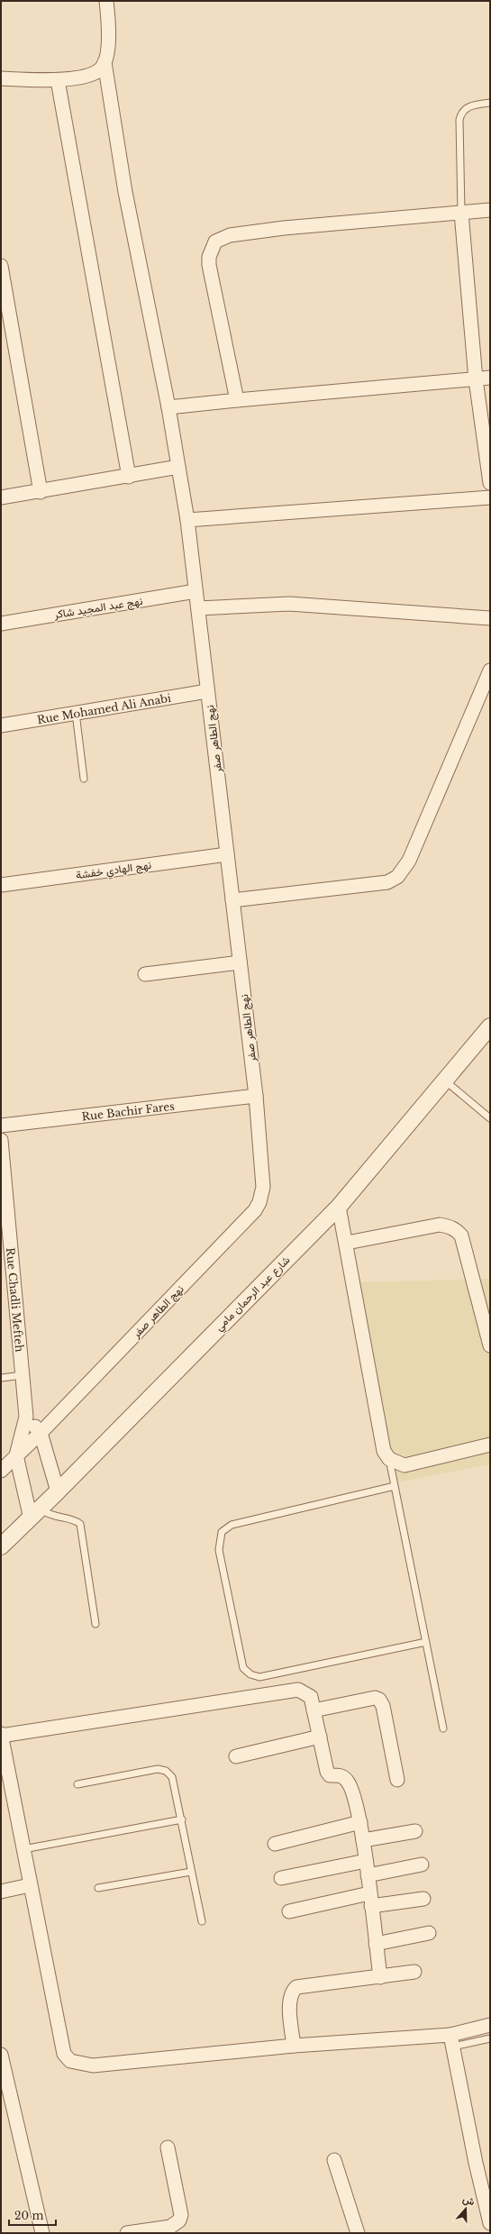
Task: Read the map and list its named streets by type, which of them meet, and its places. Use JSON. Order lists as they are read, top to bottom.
{
  "streets": {
    "street": [
      "نهج عبد المجيد شاكر",
      "Rue Mohamed Ali Anabi",
      "نهج الطاهر صفر",
      "نهج الهادي خفشة",
      "Rue Bachir Fares",
      "شارع عبد الرحمان مامي",
      "Rue Chadli Mefteh"
    ]
  },
  "crossings": [
    ["نهج عبد المجيد شاكر", "نهج الطاهر صفر"],
    ["Rue Mohamed Ali Anabi", "نهج الطاهر صفر"],
    ["نهج الطاهر صفر", "نهج الهادي خفشة"],
    ["نهج الطاهر صفر", "Rue Bachir Fares"],
    ["نهج الطاهر صفر", "Rue Chadli Mefteh"]
  ],
  "scale_bar": "20 m",
  "north": "top"
}
